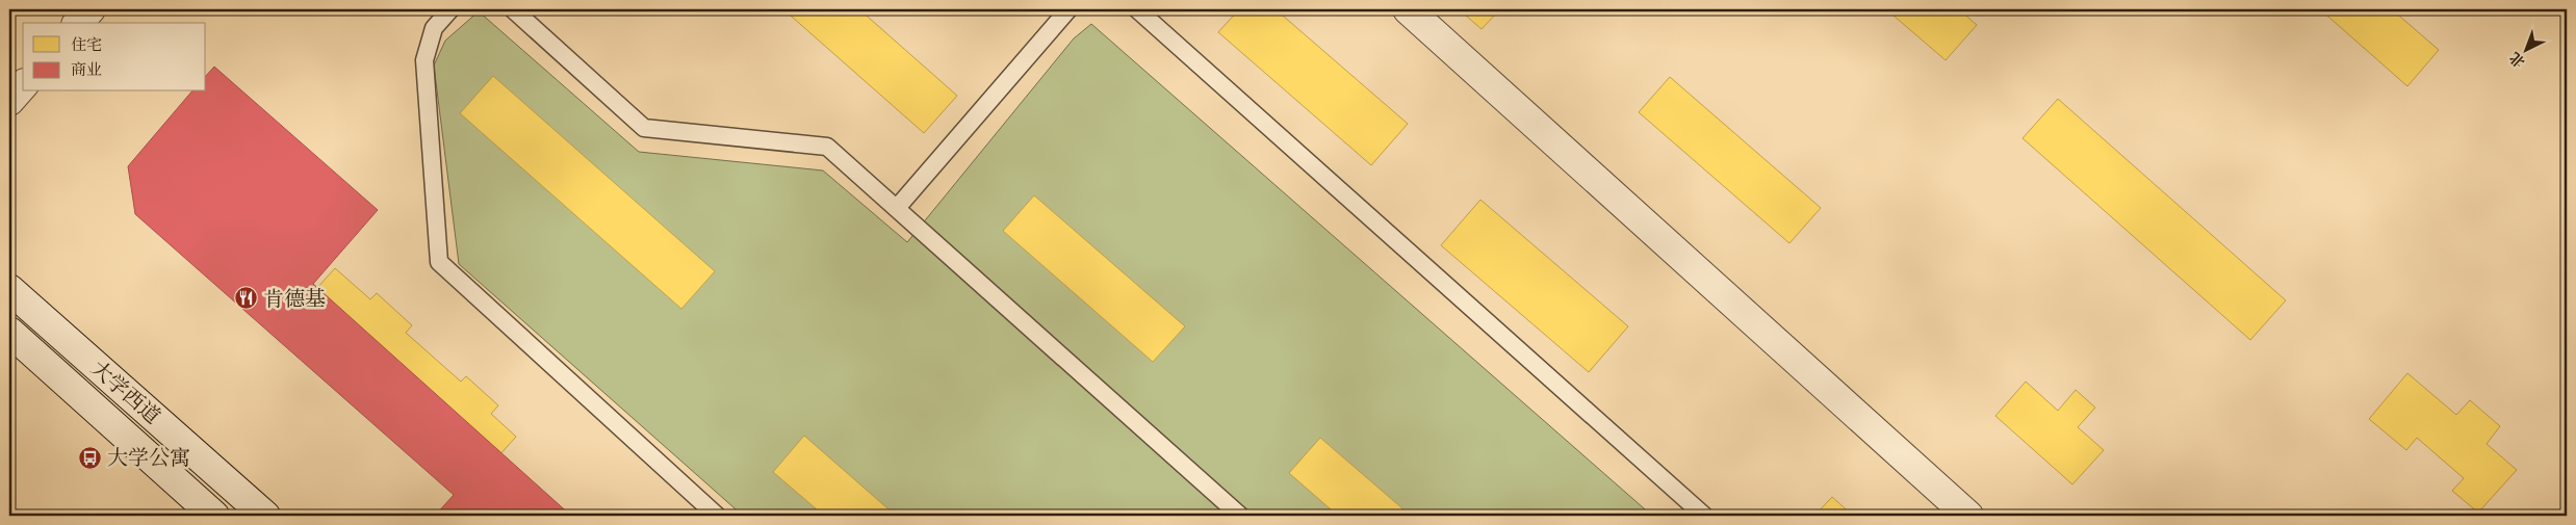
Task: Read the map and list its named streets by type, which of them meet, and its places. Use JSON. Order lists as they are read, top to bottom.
{
  "streets": {
    "street": ["大学西道"]
  },
  "places": {
    "restaurant": ["肯德基"],
    "bus stop": ["大学公寓"]
  },
  "legend": ["住宅", "商业"],
  "north": "bottom left"
}
